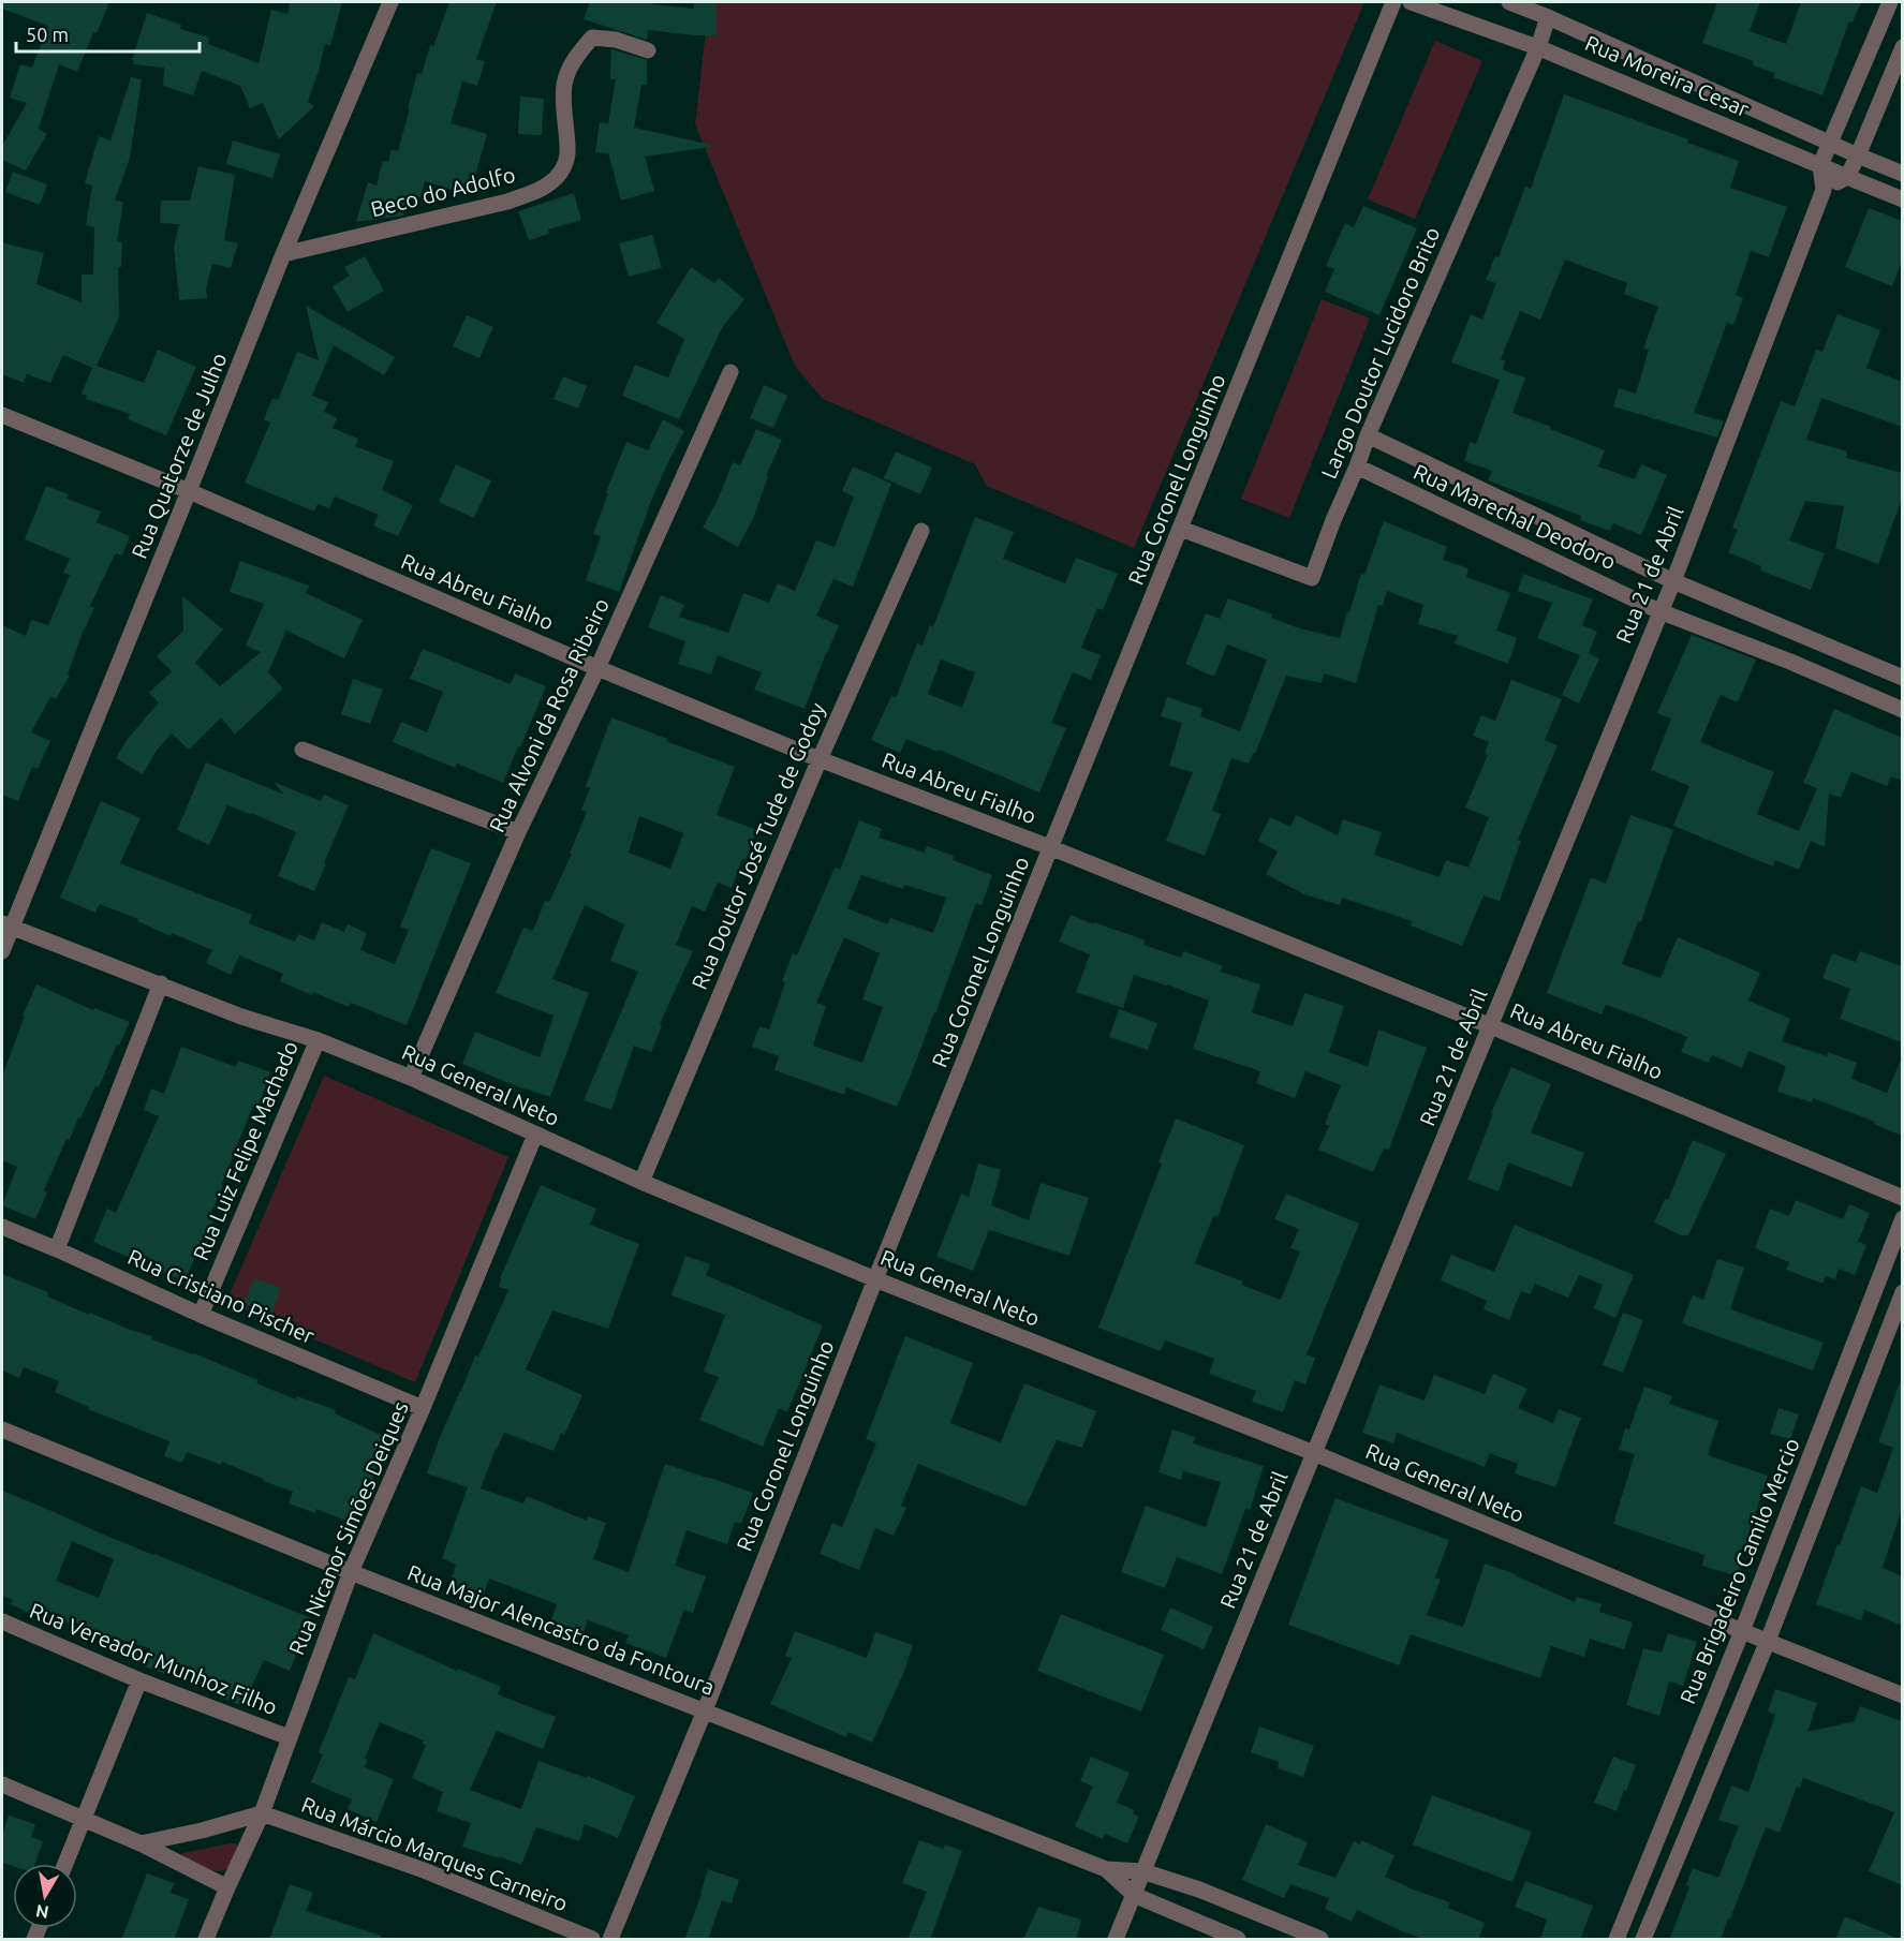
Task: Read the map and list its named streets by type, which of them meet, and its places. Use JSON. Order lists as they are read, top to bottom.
{
  "streets": {
    "street": [
      "Rua Moreira Cesar",
      "Beco do Adolfo",
      "Largo Doutor Lucidoro Brito",
      "Rua Quatorze de Julho",
      "Rua Coronel Longuinho",
      "Rua Marechal Deodoro",
      "Rua 21 de Abril",
      "Rua Abreu Fialho",
      "Rua Alvoni da Rosa Ribeiro",
      "Rua Doutor José Tude de Godoy",
      "Rua General Neto",
      "Rua Luiz Felipe Machado",
      "Rua Cristiano Pischer",
      "Rua Nicanor Simões Deiques",
      "Rua Brigadeiro Camilo Mercio",
      "Rua Major Alencastro da Fontoura",
      "Rua Vereador Munhoz Filho",
      "Rua Márcio Marques Carneiro"
    ]
  },
  "crossings": [
    ["Rua Moreira Cesar", "Largo Doutor Lucidoro Brito"],
    ["Rua Moreira Cesar", "Rua 21 de Abril"],
    ["Beco do Adolfo", "Rua Quatorze de Julho"],
    ["Largo Doutor Lucidoro Brito", "Rua Coronel Longuinho"],
    ["Largo Doutor Lucidoro Brito", "Rua Marechal Deodoro"],
    ["Rua Quatorze de Julho", "Rua Abreu Fialho"],
    ["Rua Quatorze de Julho", "Rua General Neto"],
    ["Rua Coronel Longuinho", "Rua Abreu Fialho"],
    ["Rua Coronel Longuinho", "Rua General Neto"],
    ["Rua Coronel Longuinho", "Rua Major Alencastro da Fontoura"],
    ["Rua Marechal Deodoro", "Rua 21 de Abril"],
    ["Rua 21 de Abril", "Rua Abreu Fialho"],
    ["Rua 21 de Abril", "Rua General Neto"],
    ["Rua 21 de Abril", "Rua Major Alencastro da Fontoura"],
    ["Rua Abreu Fialho", "Rua Alvoni da Rosa Ribeiro"],
    ["Rua Abreu Fialho", "Rua Doutor José Tude de Godoy"],
    ["Rua Alvoni da Rosa Ribeiro", "Rua General Neto"],
    ["Rua Doutor José Tude de Godoy", "Rua General Neto"],
    ["Rua General Neto", "Rua Luiz Felipe Machado"],
    ["Rua General Neto", "Rua Nicanor Simões Deiques"],
    ["Rua General Neto", "Rua Brigadeiro Camilo Mercio"],
    ["Rua Luiz Felipe Machado", "Rua Cristiano Pischer"],
    ["Rua Cristiano Pischer", "Rua Nicanor Simões Deiques"],
    ["Rua Nicanor Simões Deiques", "Rua Major Alencastro da Fontoura"],
    ["Rua Nicanor Simões Deiques", "Rua Vereador Munhoz Filho"],
    ["Rua Nicanor Simões Deiques", "Rua Márcio Marques Carneiro"]
  ],
  "scale_bar": "50 m",
  "north": "bottom"
}
